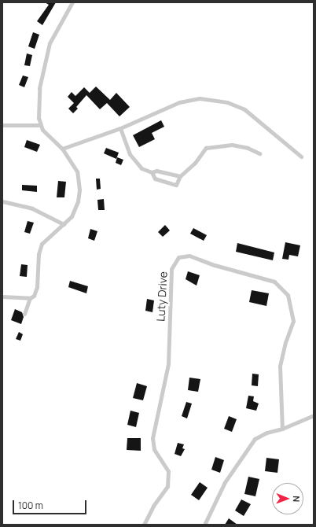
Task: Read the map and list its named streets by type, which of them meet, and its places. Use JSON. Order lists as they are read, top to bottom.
{
  "streets": {
    "street": ["Luty Drive"]
  },
  "scale_bar": "100 m",
  "north": "right"
}
